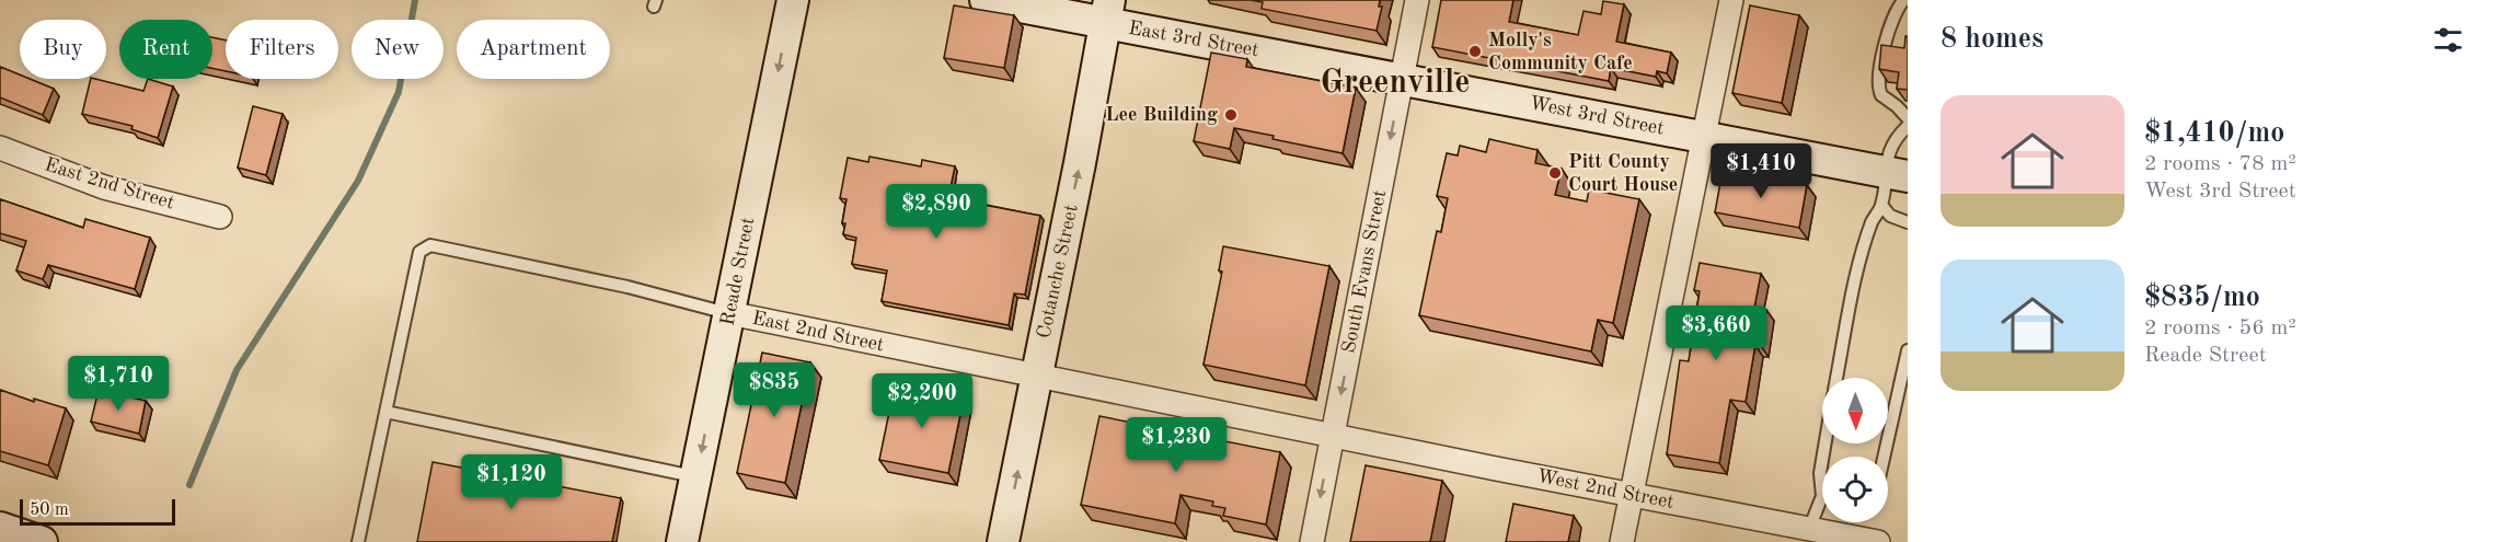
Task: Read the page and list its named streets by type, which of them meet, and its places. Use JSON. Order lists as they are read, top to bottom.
{
  "streets": {
    "street": [
      "East 3rd Street",
      "West 3rd Street",
      "East 2nd Street",
      "Reade Street",
      "Cotanche Street",
      "South Evans Street",
      "West 2nd Street"
    ]
  },
  "crossings": [
    ["East 3rd Street", "West 3rd Street"],
    ["East 3rd Street", "Cotanche Street"],
    ["East 3rd Street", "South Evans Street"],
    ["West 3rd Street", "South Evans Street"],
    ["East 2nd Street", "Reade Street"],
    ["East 2nd Street", "Cotanche Street"],
    ["East 2nd Street", "South Evans Street"],
    ["East 2nd Street", "West 2nd Street"],
    ["South Evans Street", "West 2nd Street"]
  ],
  "one_way": ["Reade Street", "Cotanche Street", "South Evans Street"],
  "districts": ["Greenville"],
  "places": ["Molly's Community Cafe", "Lee Building", "Pitt County Court House"],
  "scale_bar": "50 m",
  "north": "bottom",
  "page": {
    "heading": "8 homes",
    "chip": [
      "Buy",
      "Rent",
      "Filters",
      "New",
      "Apartment"
    ],
    "list": [
      {
        "name": "$1,410/mo",
        "note": "2 rooms · 78 m² · West 3rd Street"
      },
      {
        "name": "$835/mo",
        "note": "2 rooms · 56 m² · Reade Street"
      }
    ],
    "price": [
      "$1,410",
      "$2,890",
      "$3,660",
      "$1,710",
      "$835",
      "$2,200",
      "$1,230",
      "$1,120"
    ],
    "scale": "50 m"
  }
}
